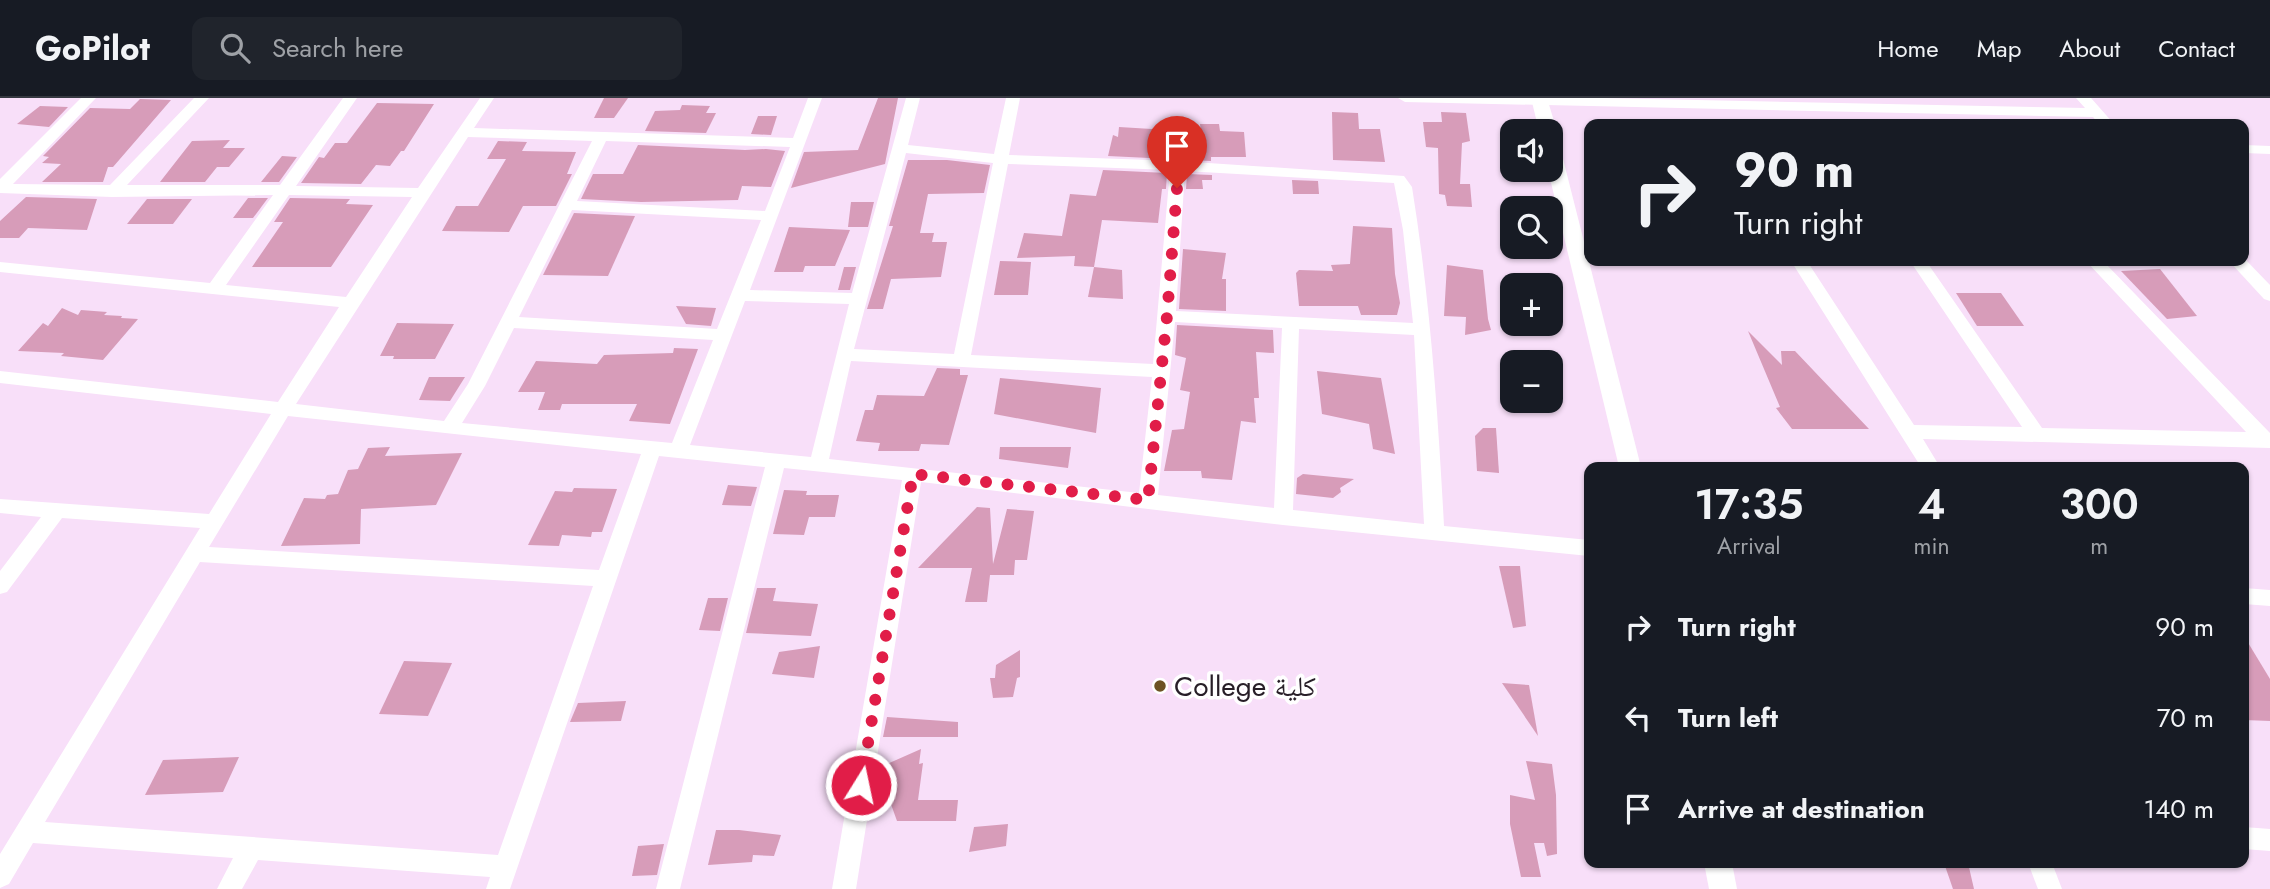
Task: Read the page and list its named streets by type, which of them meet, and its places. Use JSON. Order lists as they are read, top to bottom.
{
  "places": ["College كلية"],
  "page": {
    "header": "GoPilot",
    "search": "Search here",
    "nav": [
      "Home",
      "Map",
      "About",
      "Contact"
    ],
    "map_buttons": ["+", "−"],
    "turn": ["90 m", "Turn right"],
    "eta": [
      "17:35",
      "Arrival",
      "4",
      "min",
      "300",
      "m"
    ],
    "list": [
      {
        "name": "Turn right",
        "value": "90 m"
      },
      {
        "name": "Turn left",
        "value": "70 m"
      },
      {
        "name": "Arrive at destination",
        "value": "140 m"
      }
    ]
  }
}
